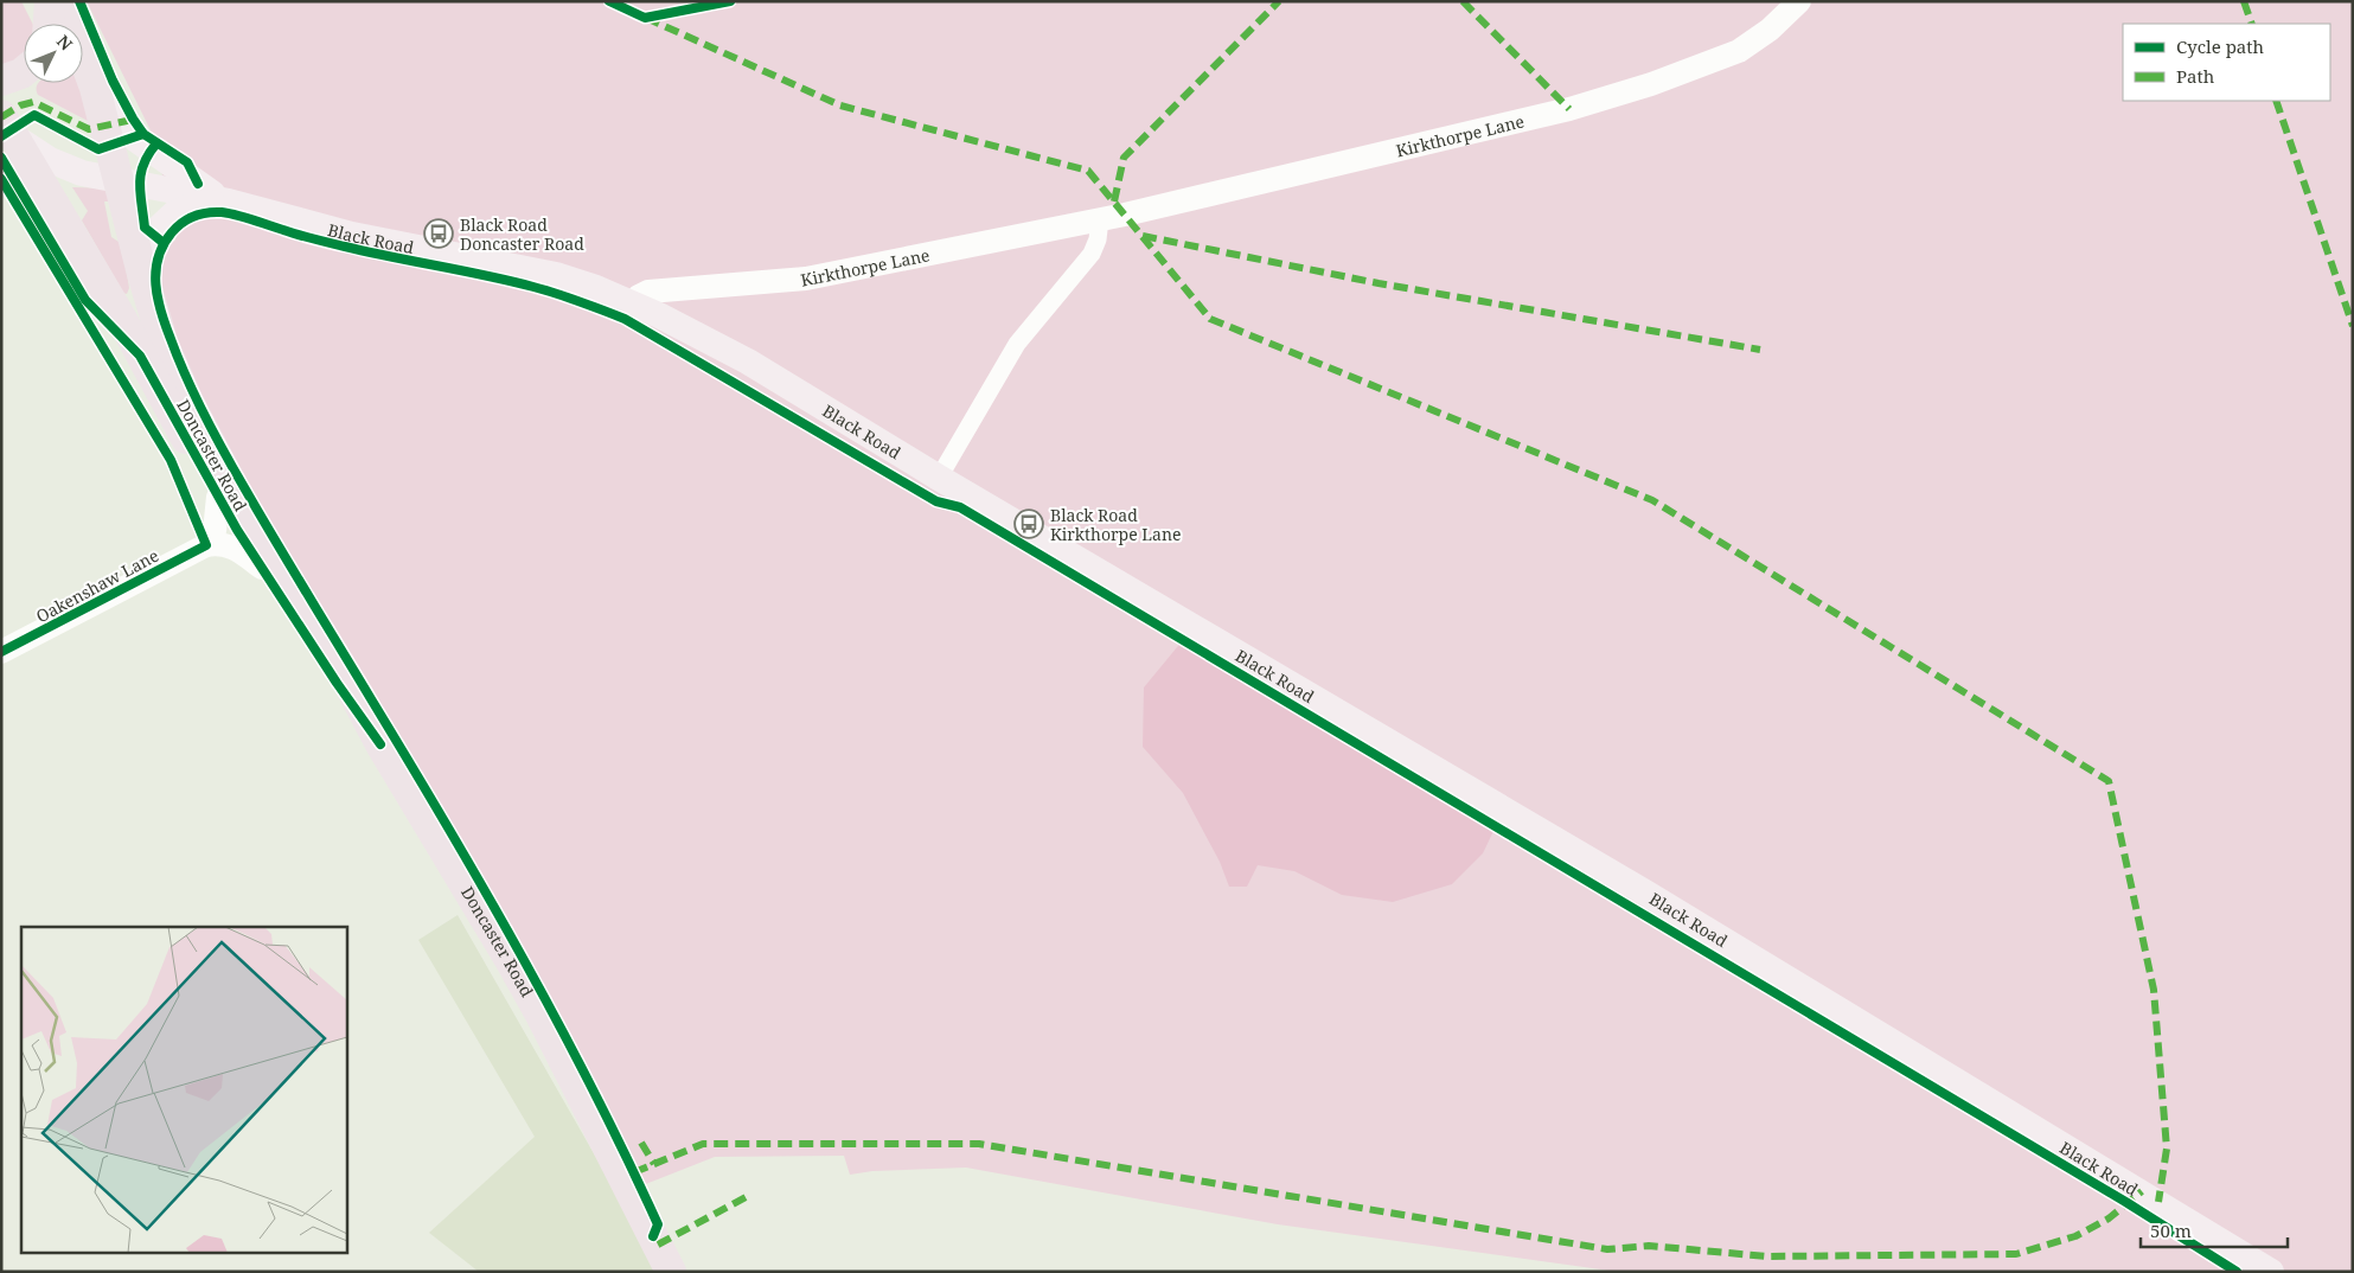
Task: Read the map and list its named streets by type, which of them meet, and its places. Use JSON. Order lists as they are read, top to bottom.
{
  "streets": {
    "highway": ["Doncaster Road"],
    "main road": ["Black Road"],
    "street": ["Kirkthorpe Lane", "Oakenshaw Lane"]
  },
  "crossings": [
    ["Kirkthorpe Lane", "Black Road"],
    ["Black Road", "Doncaster Road"],
    ["Doncaster Road", "Oakenshaw Lane"]
  ],
  "places": {
    "bus stop": ["Black Road Doncaster Road", "Black Road Kirkthorpe Lane"]
  },
  "legend": ["Cycle path", "Path"],
  "scale_bar": "50 m",
  "north": "top right"
}
